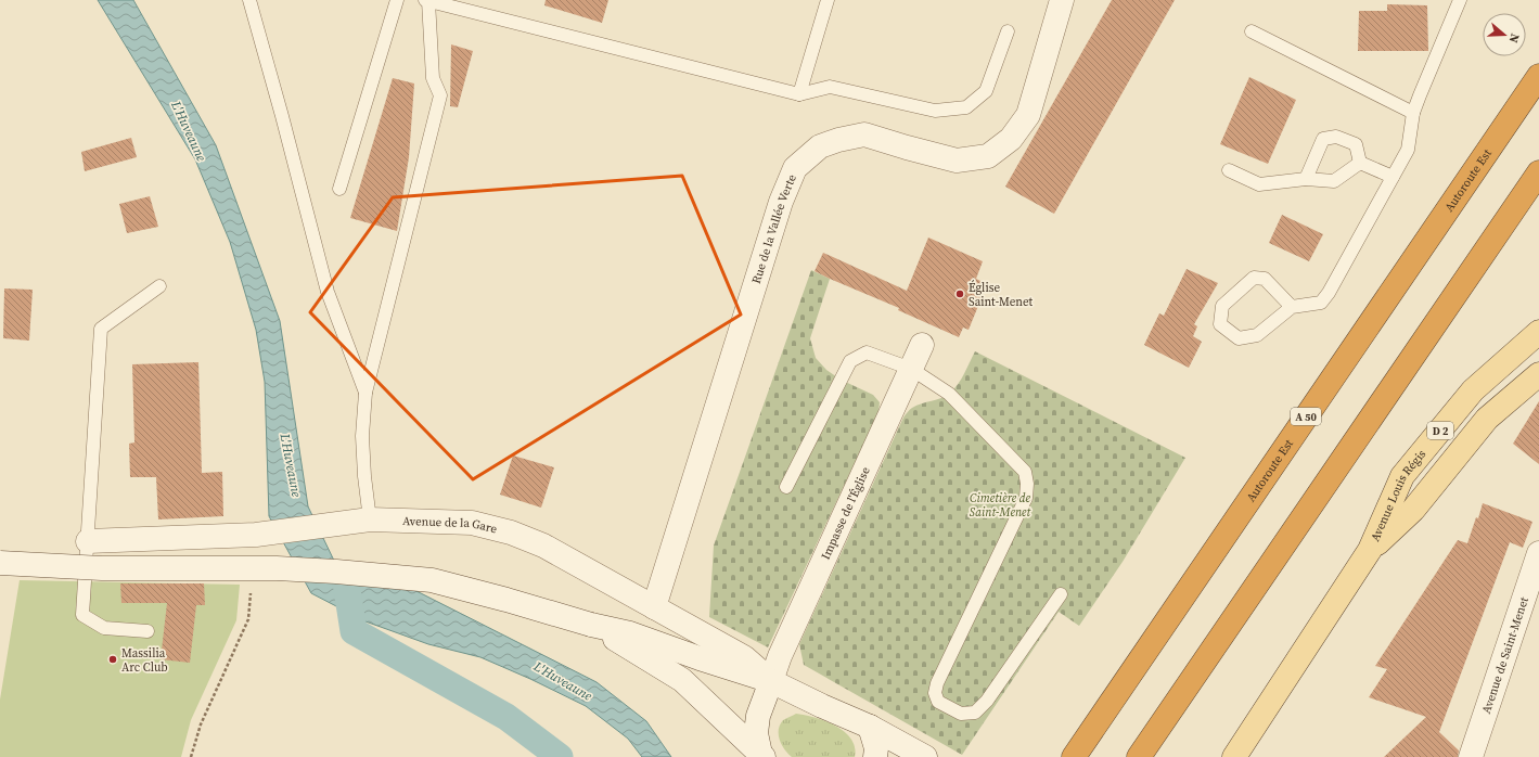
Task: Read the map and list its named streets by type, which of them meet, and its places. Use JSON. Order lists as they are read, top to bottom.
{
  "streets": {
    "highway": ["Autoroute Est", "A 50"],
    "main road": ["D 2", "Avenue Louis Régis"],
    "street": [
      "Rue de la Vallée Verte",
      "Impasse de l'Église",
      "Avenue de la Gare",
      "Avenue de Saint-Menet"
    ]
  },
  "crossings": [
    ["Rue de la Vallée Verte", "Avenue de la Gare"],
    ["Impasse de l'Église", "Avenue de la Gare"]
  ],
  "water": ["L'Huveaune"],
  "parks": ["Cimetière de Saint-Menet"],
  "places": ["Église Saint-Menet", "Massilia Arc Club"],
  "north": "right"
}
